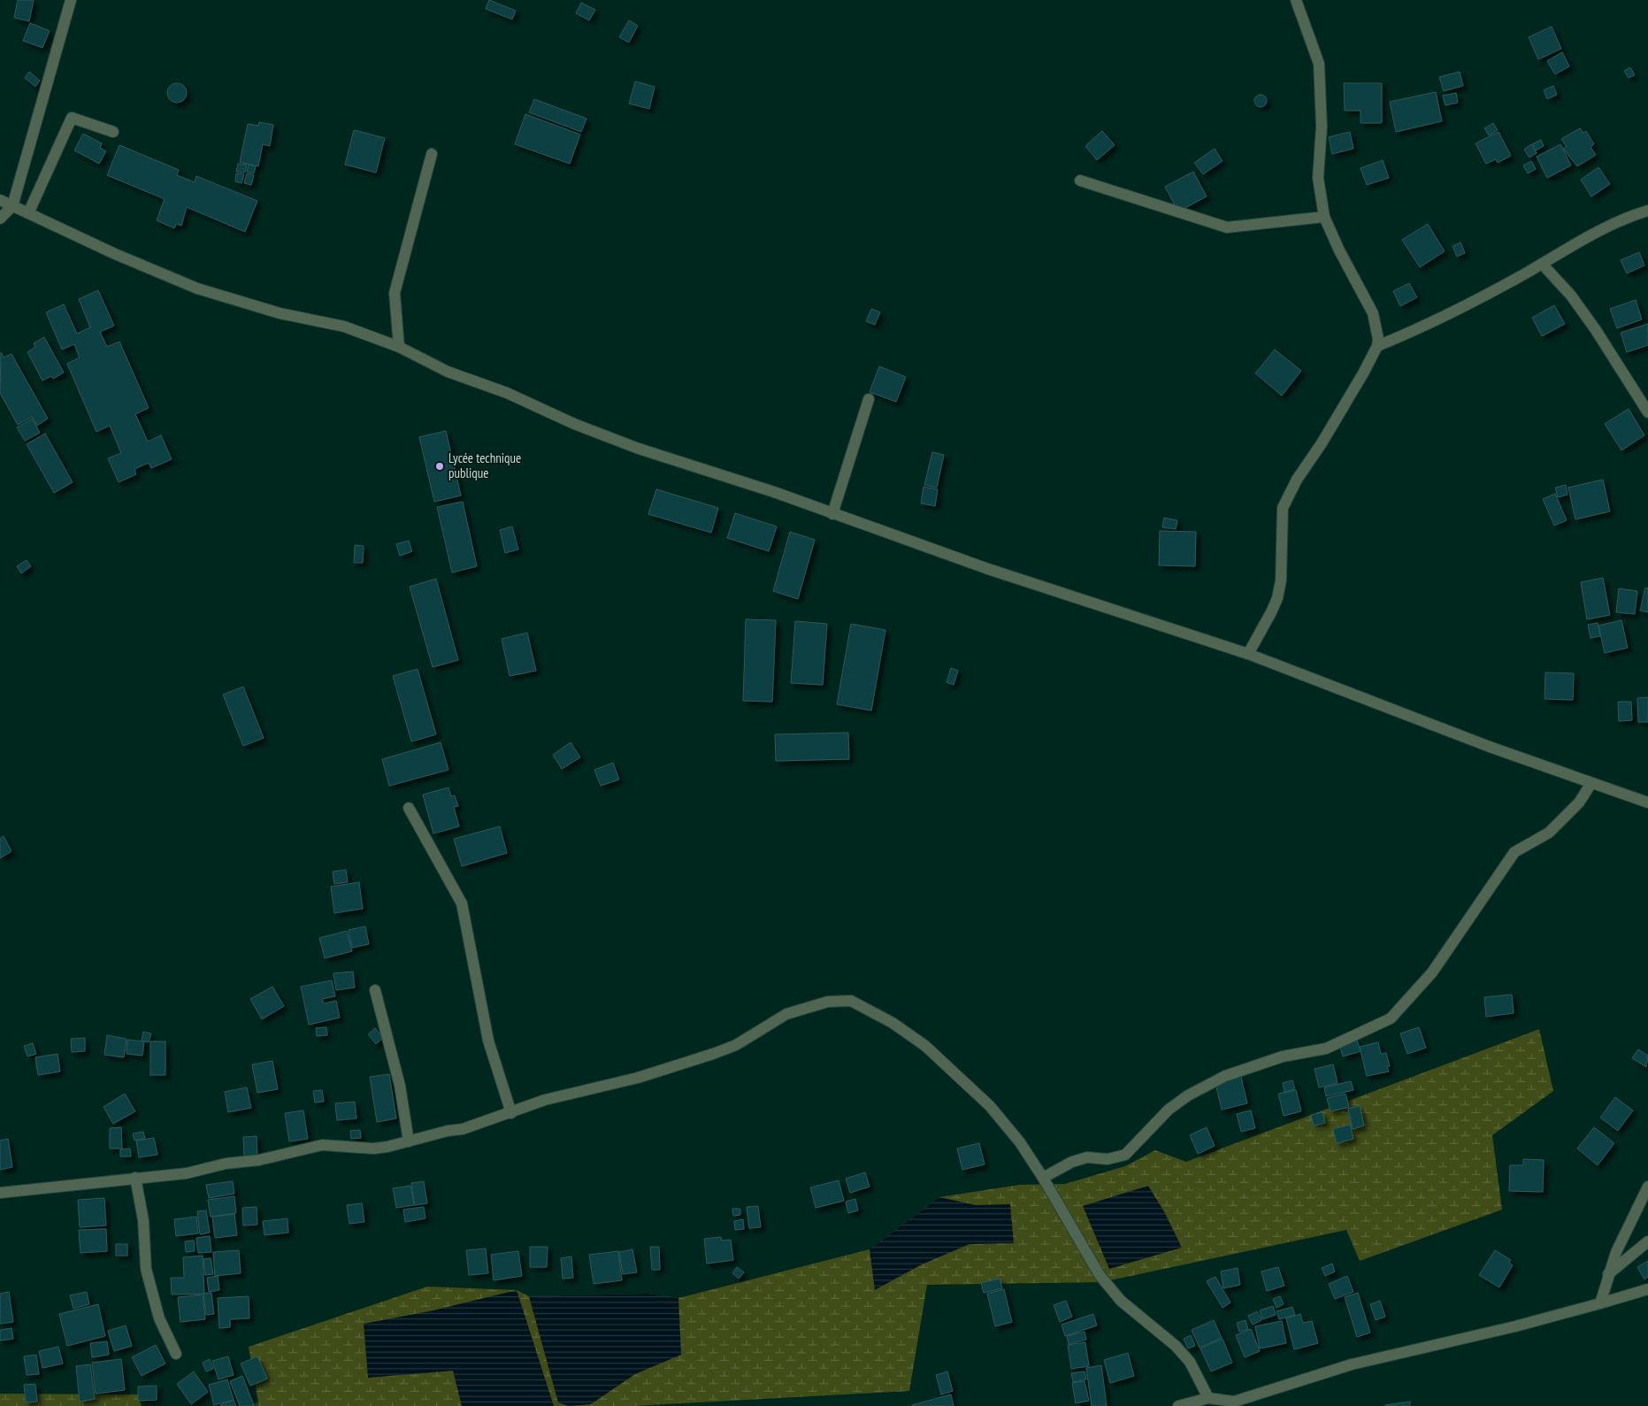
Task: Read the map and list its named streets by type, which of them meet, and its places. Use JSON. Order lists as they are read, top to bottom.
{
  "places": ["Lycée technique publique"]
}
